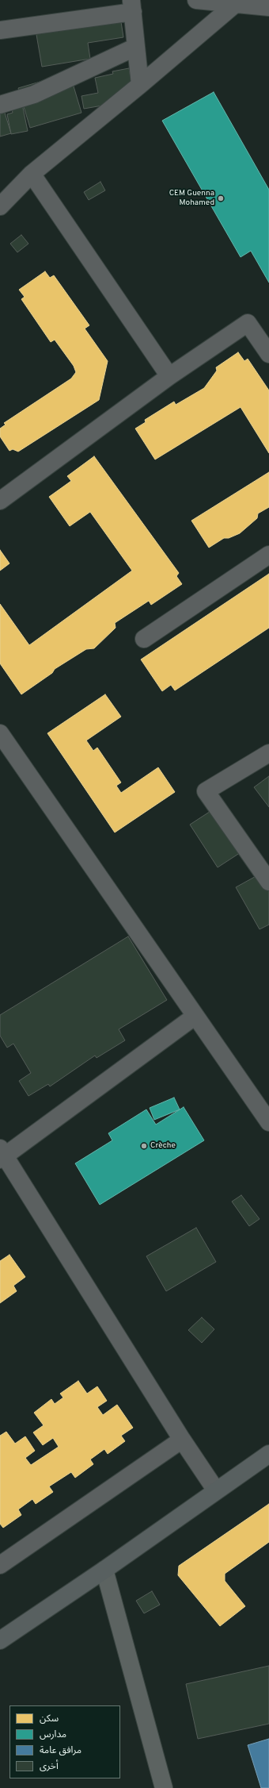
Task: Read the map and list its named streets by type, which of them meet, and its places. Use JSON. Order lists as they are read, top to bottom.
{
  "places": ["CEM Guenna Mohamed", "Crèche"],
  "legend": [
    "سكن",
    "مدارس",
    "مرافق عامة",
    "أخرى"
  ]
}
